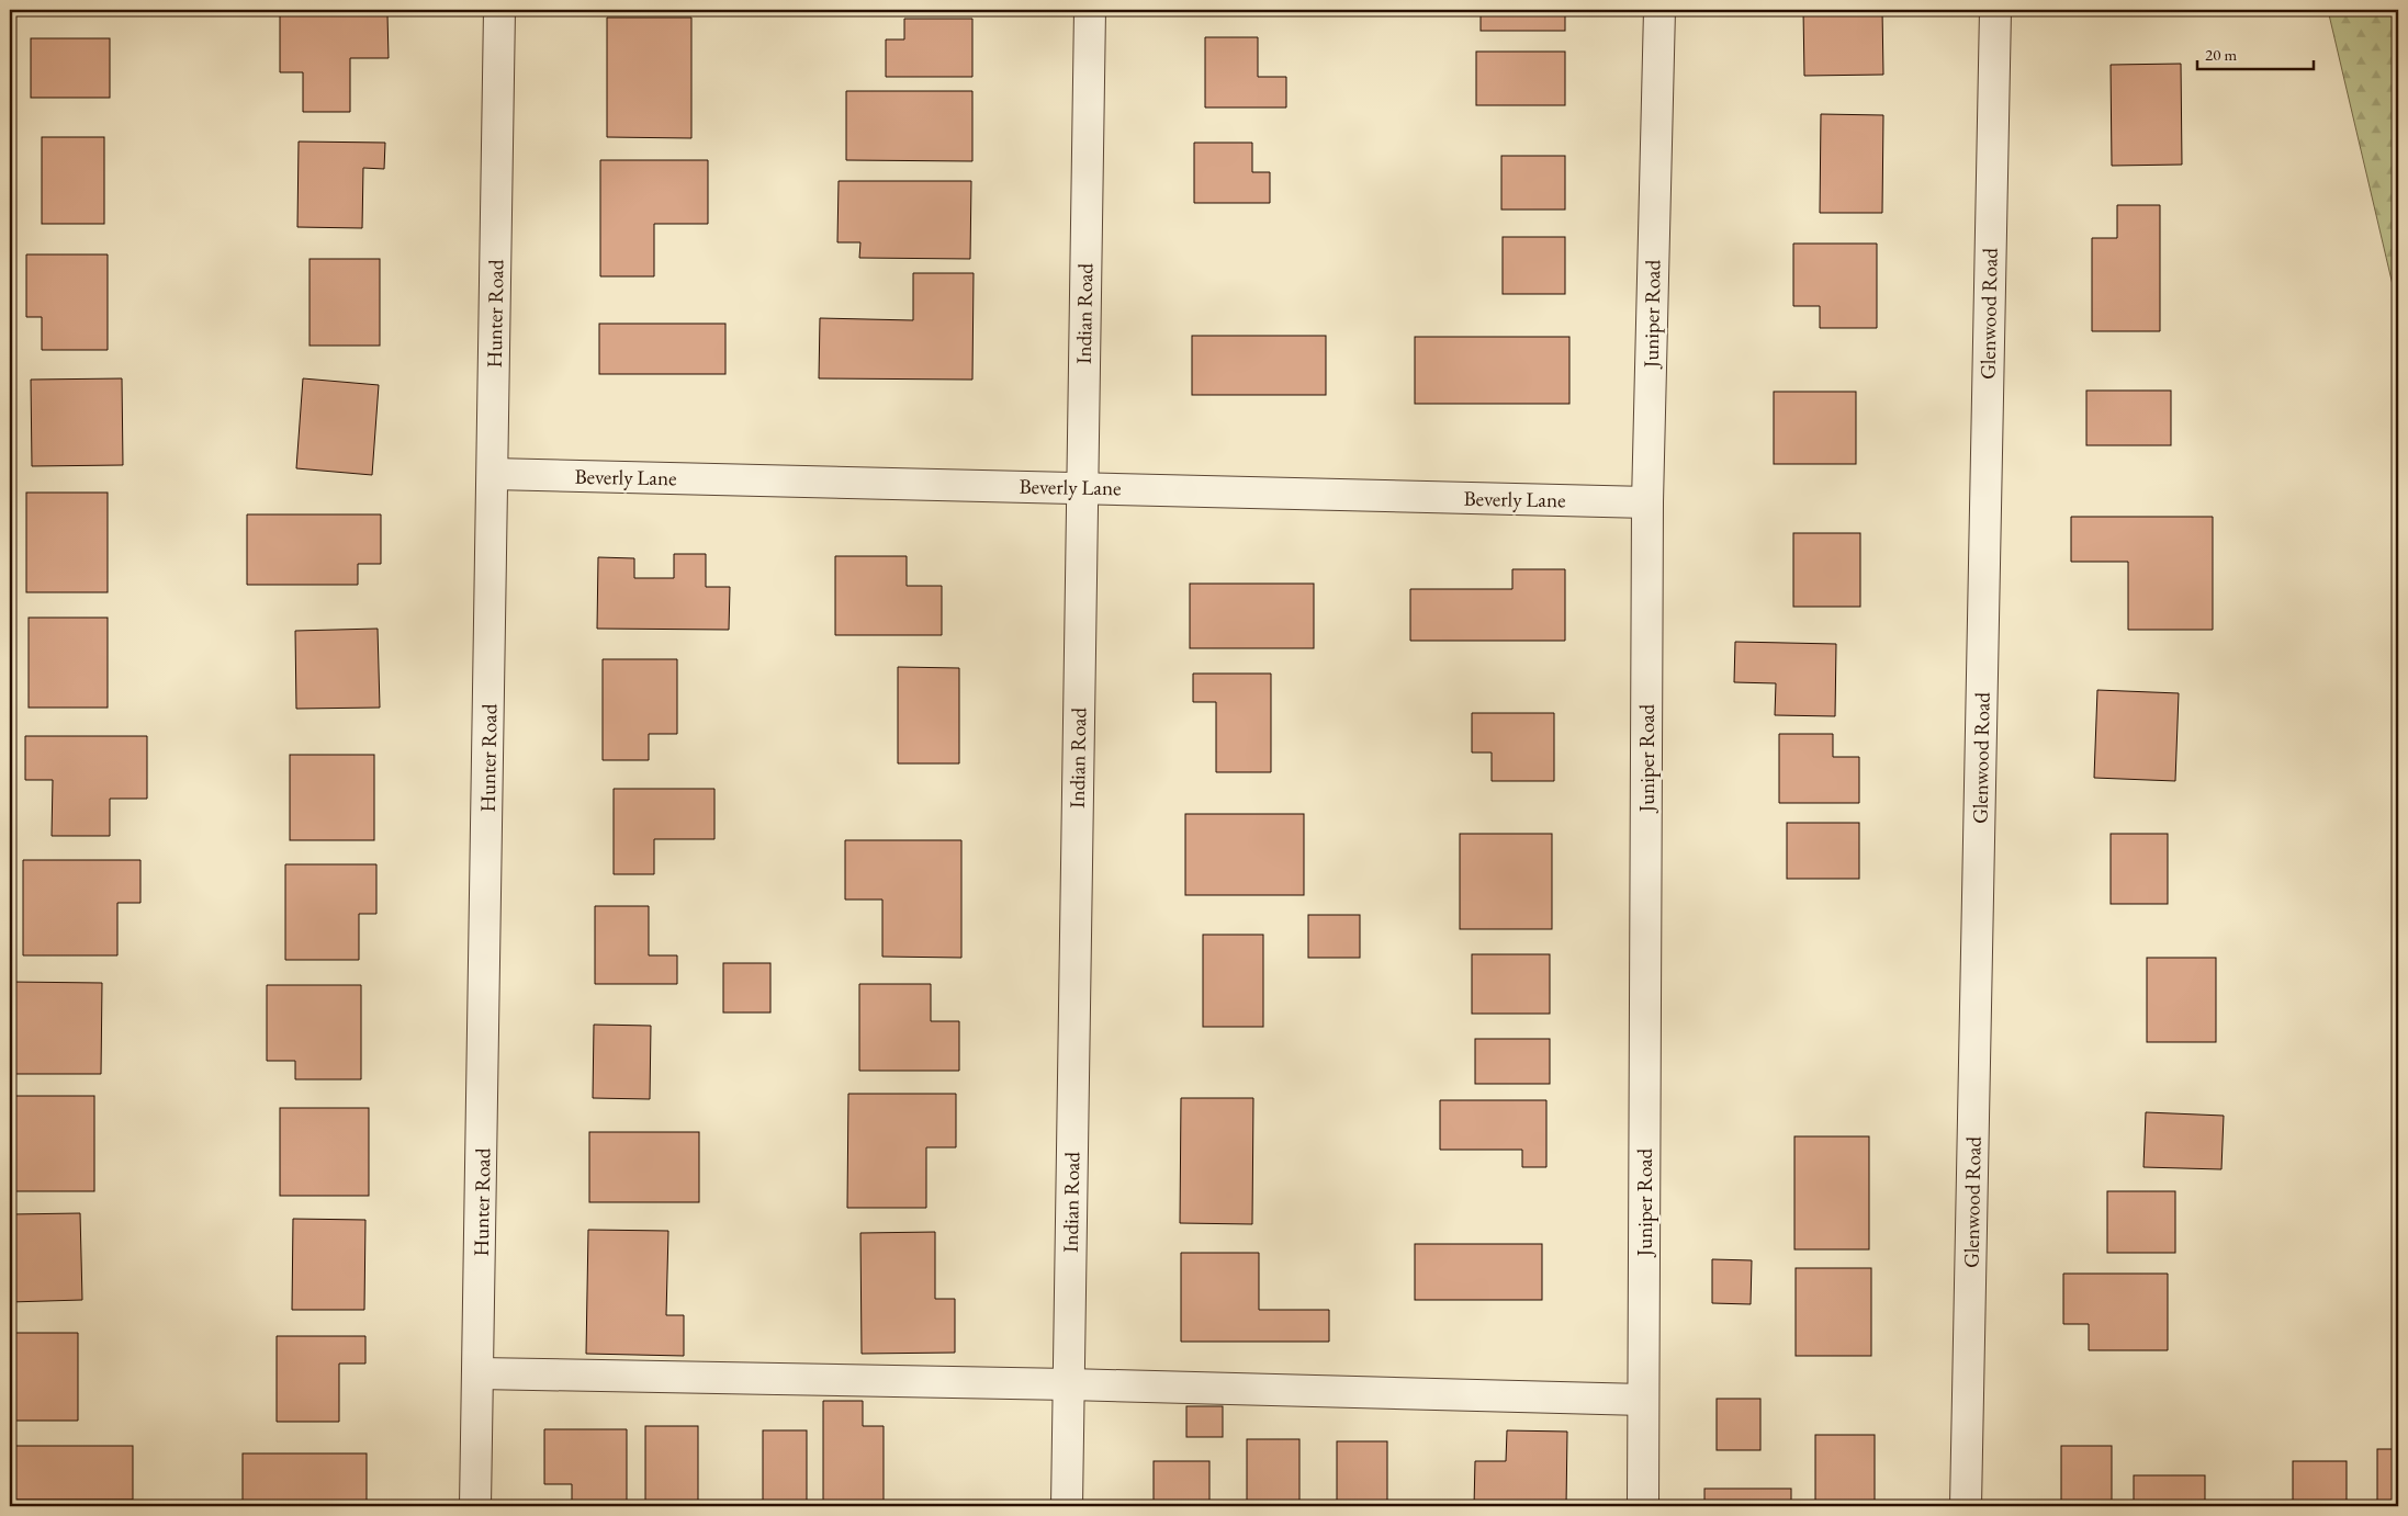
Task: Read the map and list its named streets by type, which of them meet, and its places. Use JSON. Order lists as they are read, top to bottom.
{
  "streets": {
    "street": [
      "Hunter Road",
      "Indian Road",
      "Juniper Road",
      "Glenwood Road",
      "Beverly Lane"
    ]
  },
  "crossings": [
    ["Hunter Road", "Beverly Lane"],
    ["Indian Road", "Beverly Lane"],
    ["Juniper Road", "Beverly Lane"]
  ],
  "scale_bar": "20 m"
}
